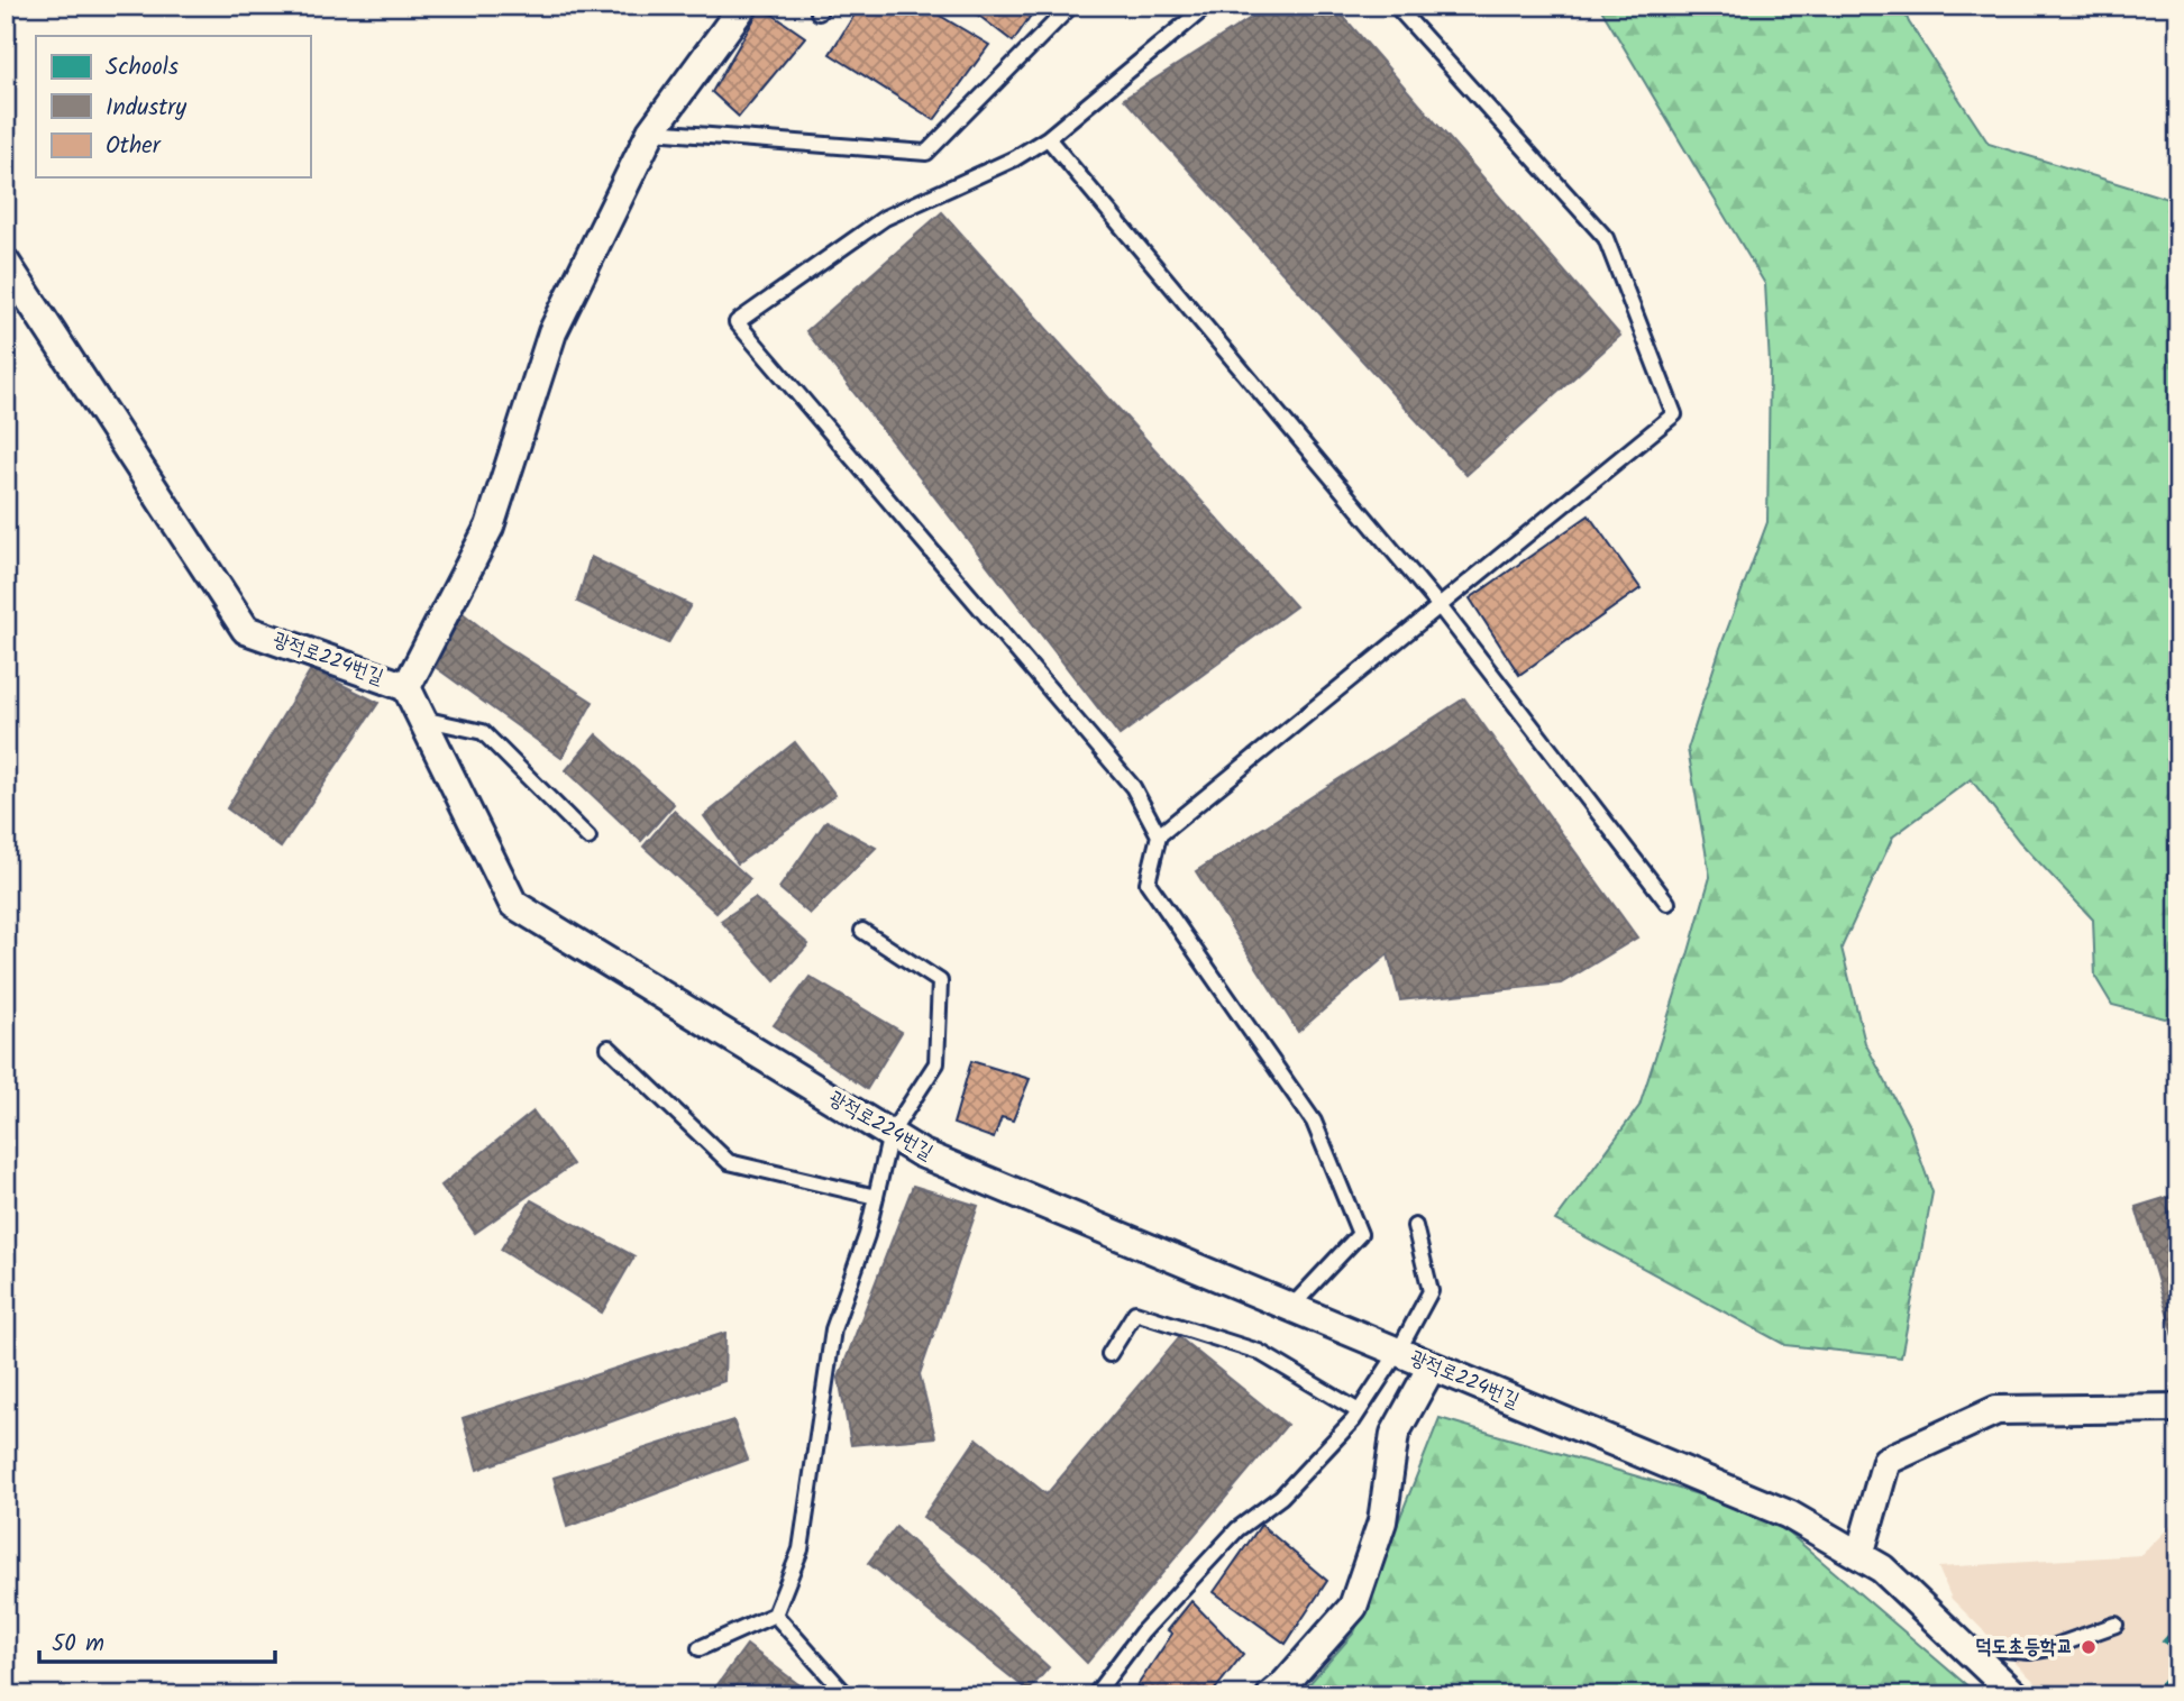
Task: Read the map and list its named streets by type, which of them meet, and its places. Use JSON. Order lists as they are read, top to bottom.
{
  "streets": {
    "street": ["광적로224번길"]
  },
  "places": ["덕도초등학교"],
  "legend": ["Schools", "Industry", "Other"],
  "scale_bar": "50 m"
}
